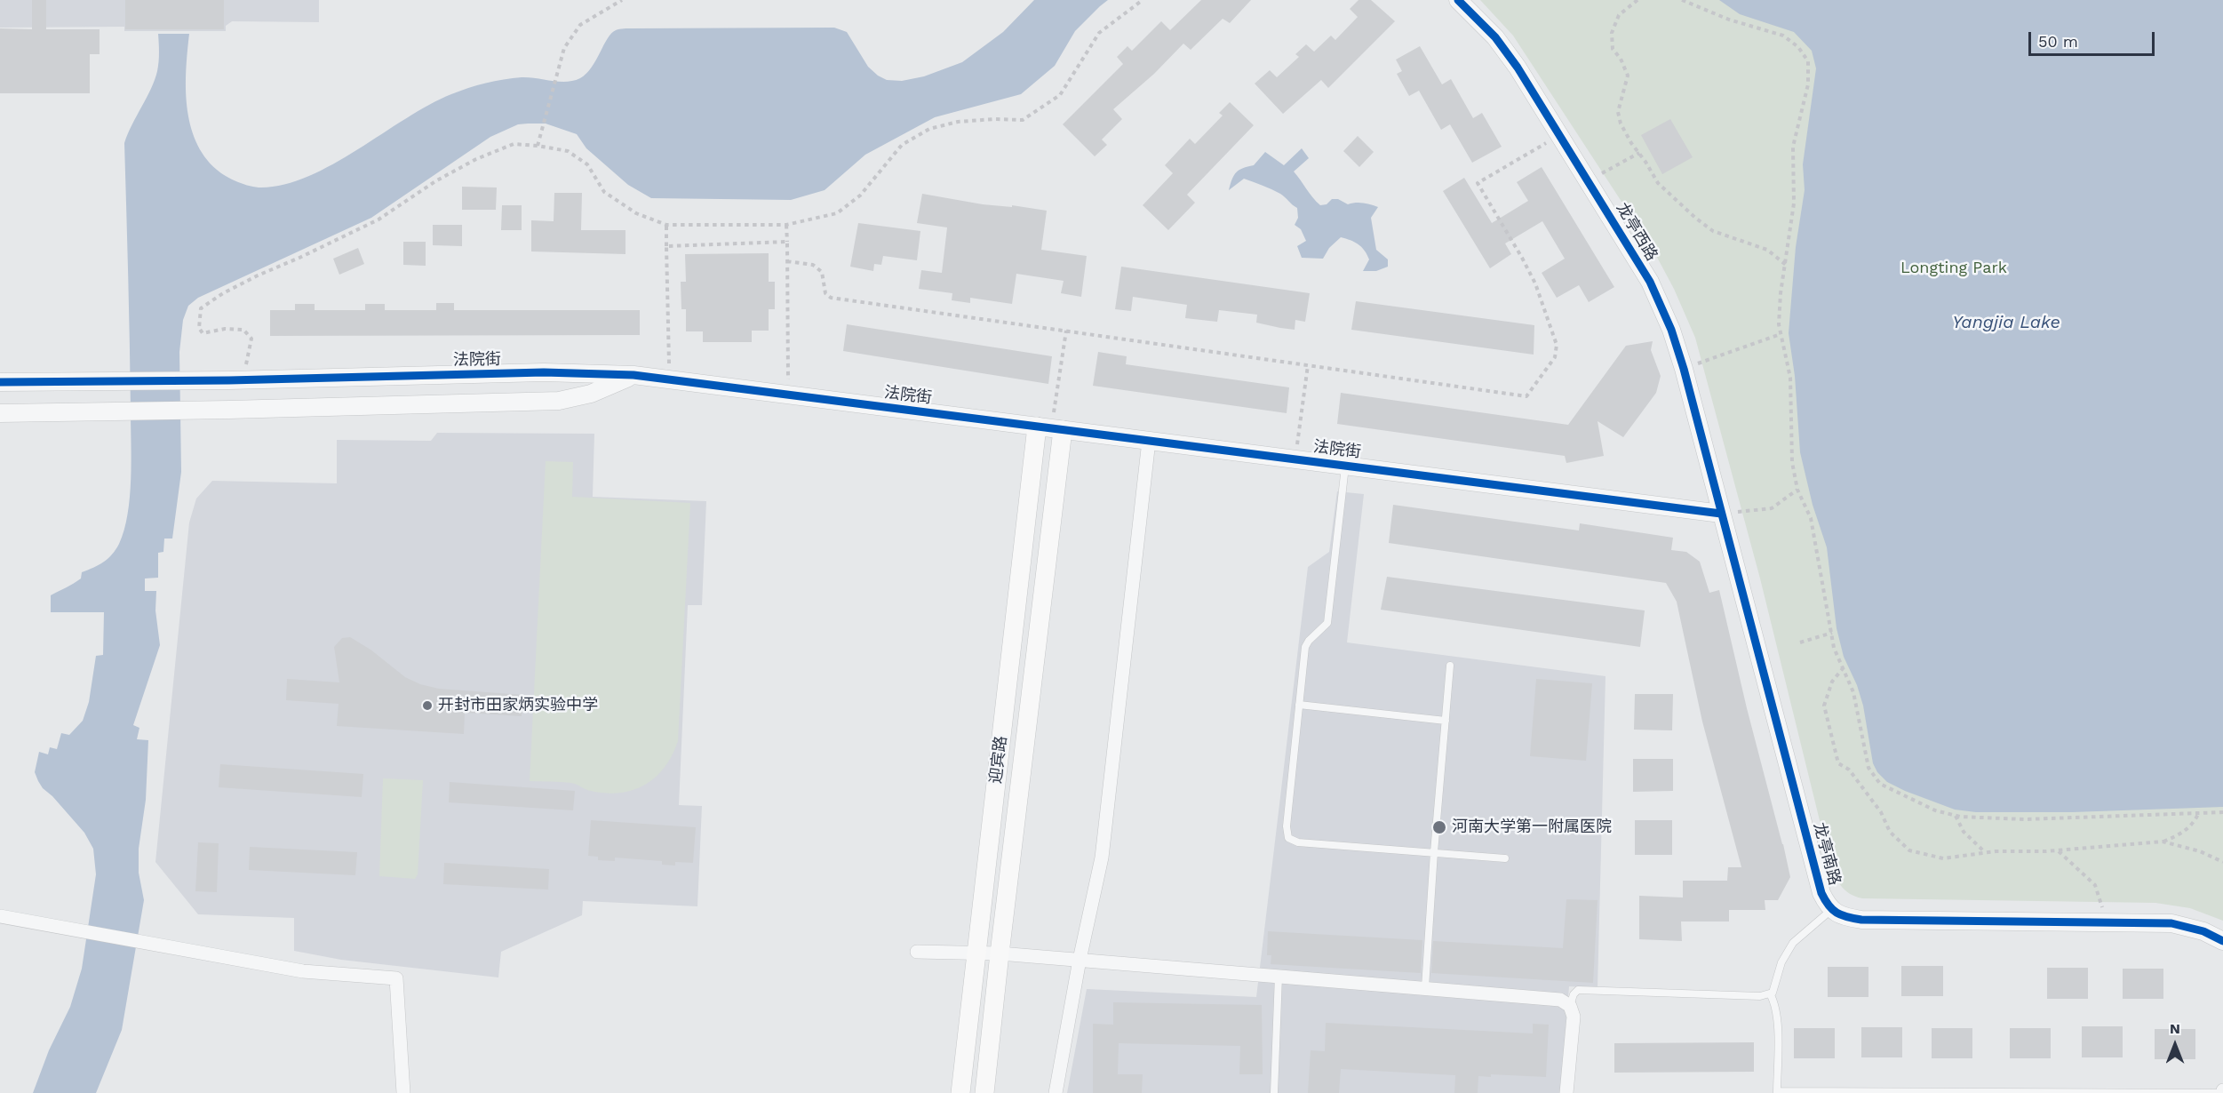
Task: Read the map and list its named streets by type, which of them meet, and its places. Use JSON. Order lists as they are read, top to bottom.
{
  "streets": {
    "main road": ["迎宾路"],
    "street": ["龙亭西路", "法院街", "龙亭南路"]
  },
  "crossings": [
    ["龙亭西路", "法院街"],
    ["龙亭西路", "龙亭南路"],
    ["法院街", "迎宾路"],
    ["法院街", "龙亭南路"]
  ],
  "water": ["Yangjia Lake"],
  "parks": ["Longting Park"],
  "places": ["开封市田家炳实验中学", "河南大学第一附属医院"],
  "scale_bar": "50 m",
  "north": "top"
}
